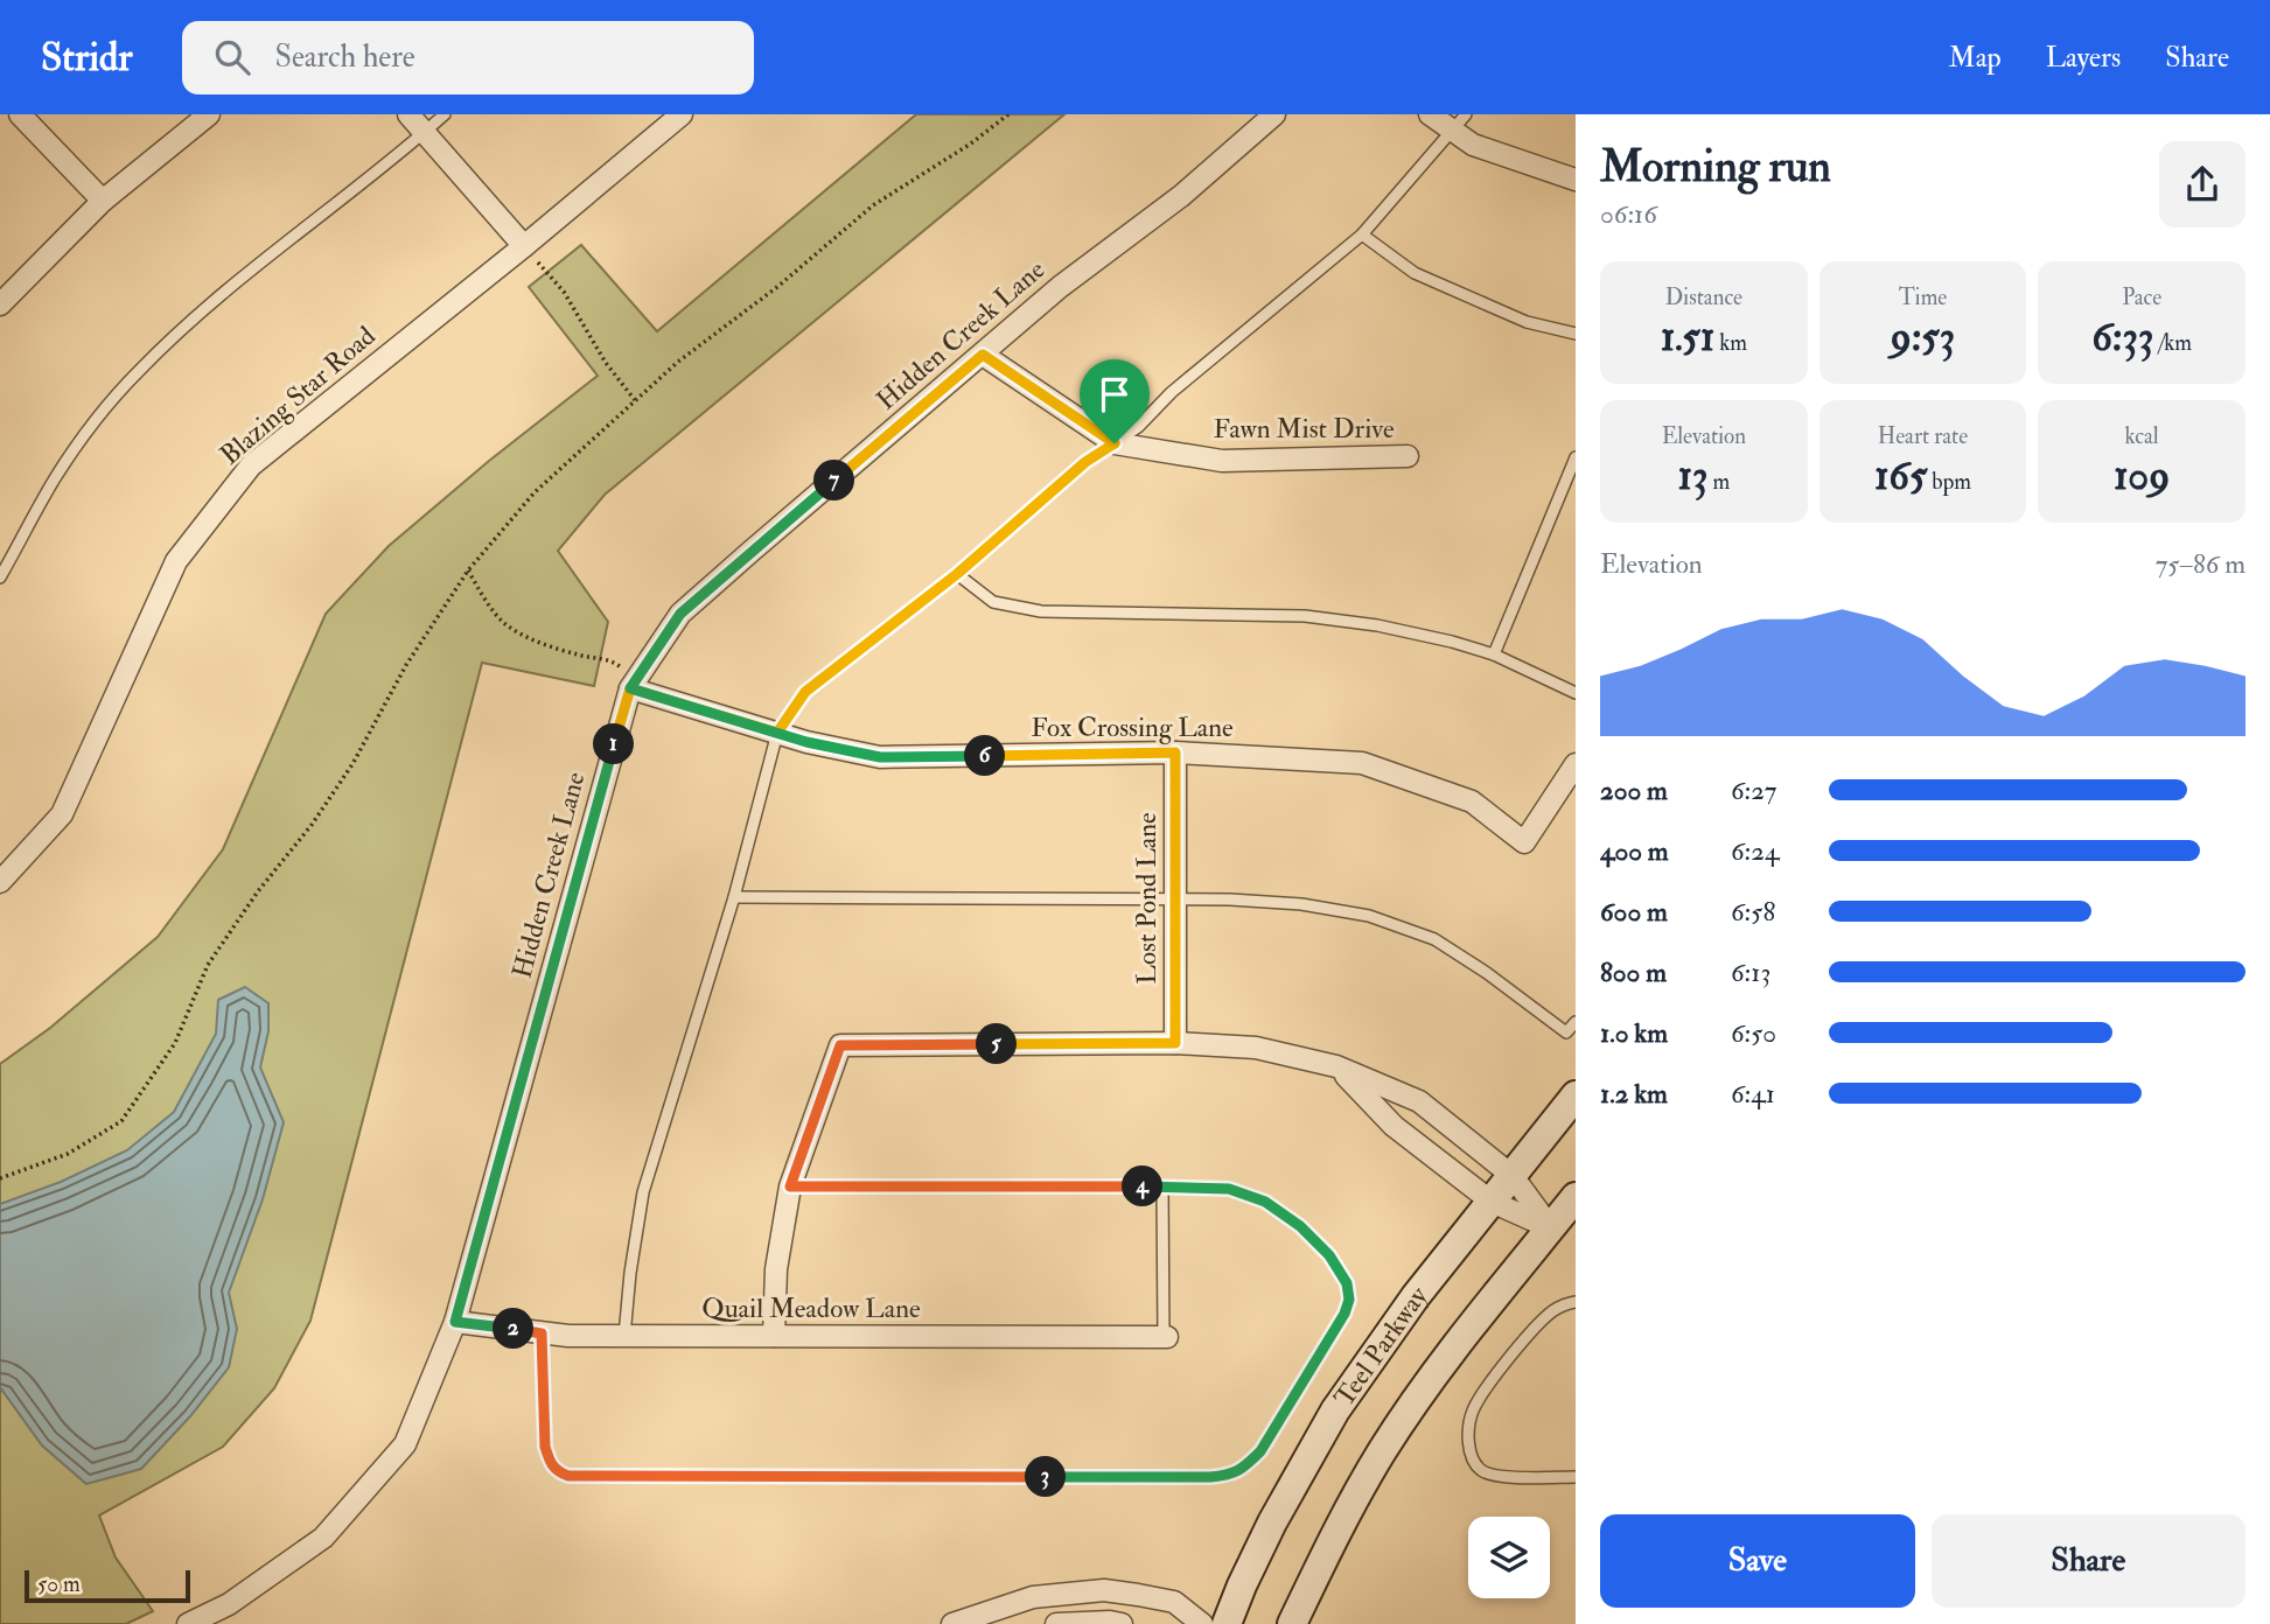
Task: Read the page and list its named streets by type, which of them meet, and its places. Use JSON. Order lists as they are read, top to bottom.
{
  "streets": {
    "main road": ["Teel Parkway"],
    "street": [
      "Hidden Creek Lane",
      "Blazing Star Road",
      "Fawn Mist Drive",
      "Fox Crossing Lane",
      "Lost Pond Lane",
      "Quail Meadow Lane"
    ]
  },
  "crossings": [
    ["Hidden Creek Lane", "Fawn Mist Drive"],
    ["Hidden Creek Lane", "Fox Crossing Lane"],
    ["Hidden Creek Lane", "Quail Meadow Lane"],
    ["Fox Crossing Lane", "Lost Pond Lane"]
  ],
  "scale_bar": "50 m",
  "page": {
    "header": "Stridr",
    "search": "Search here",
    "nav": ["Map", "Layers", "Share"],
    "heading": ["Morning run", "06:16"],
    "stats": [
      ["Distance", "1.51 km"],
      ["Time", "9:53"],
      ["Pace", "6:33 /km"],
      ["Elevation", "13 m"],
      ["Heart rate", "165 bpm"],
      ["kcal", "109"]
    ],
    "pins": [
      "7",
      "1",
      "6",
      "5",
      "4",
      "2",
      "3"
    ],
    "chart": ["Elevation", "75–86 m"],
    "list": [
      {
        "name": "200 m",
        "note": "6:27"
      },
      {
        "name": "400 m",
        "note": "6:24"
      },
      {
        "name": "600 m",
        "note": "6:58"
      },
      {
        "name": "800 m",
        "note": "6:13"
      },
      {
        "name": "1.0 km",
        "note": "6:50"
      },
      {
        "name": "1.2 km",
        "note": "6:41"
      }
    ],
    "buttons": ["Save", "Share"],
    "scale": "50 m"
  }
}
